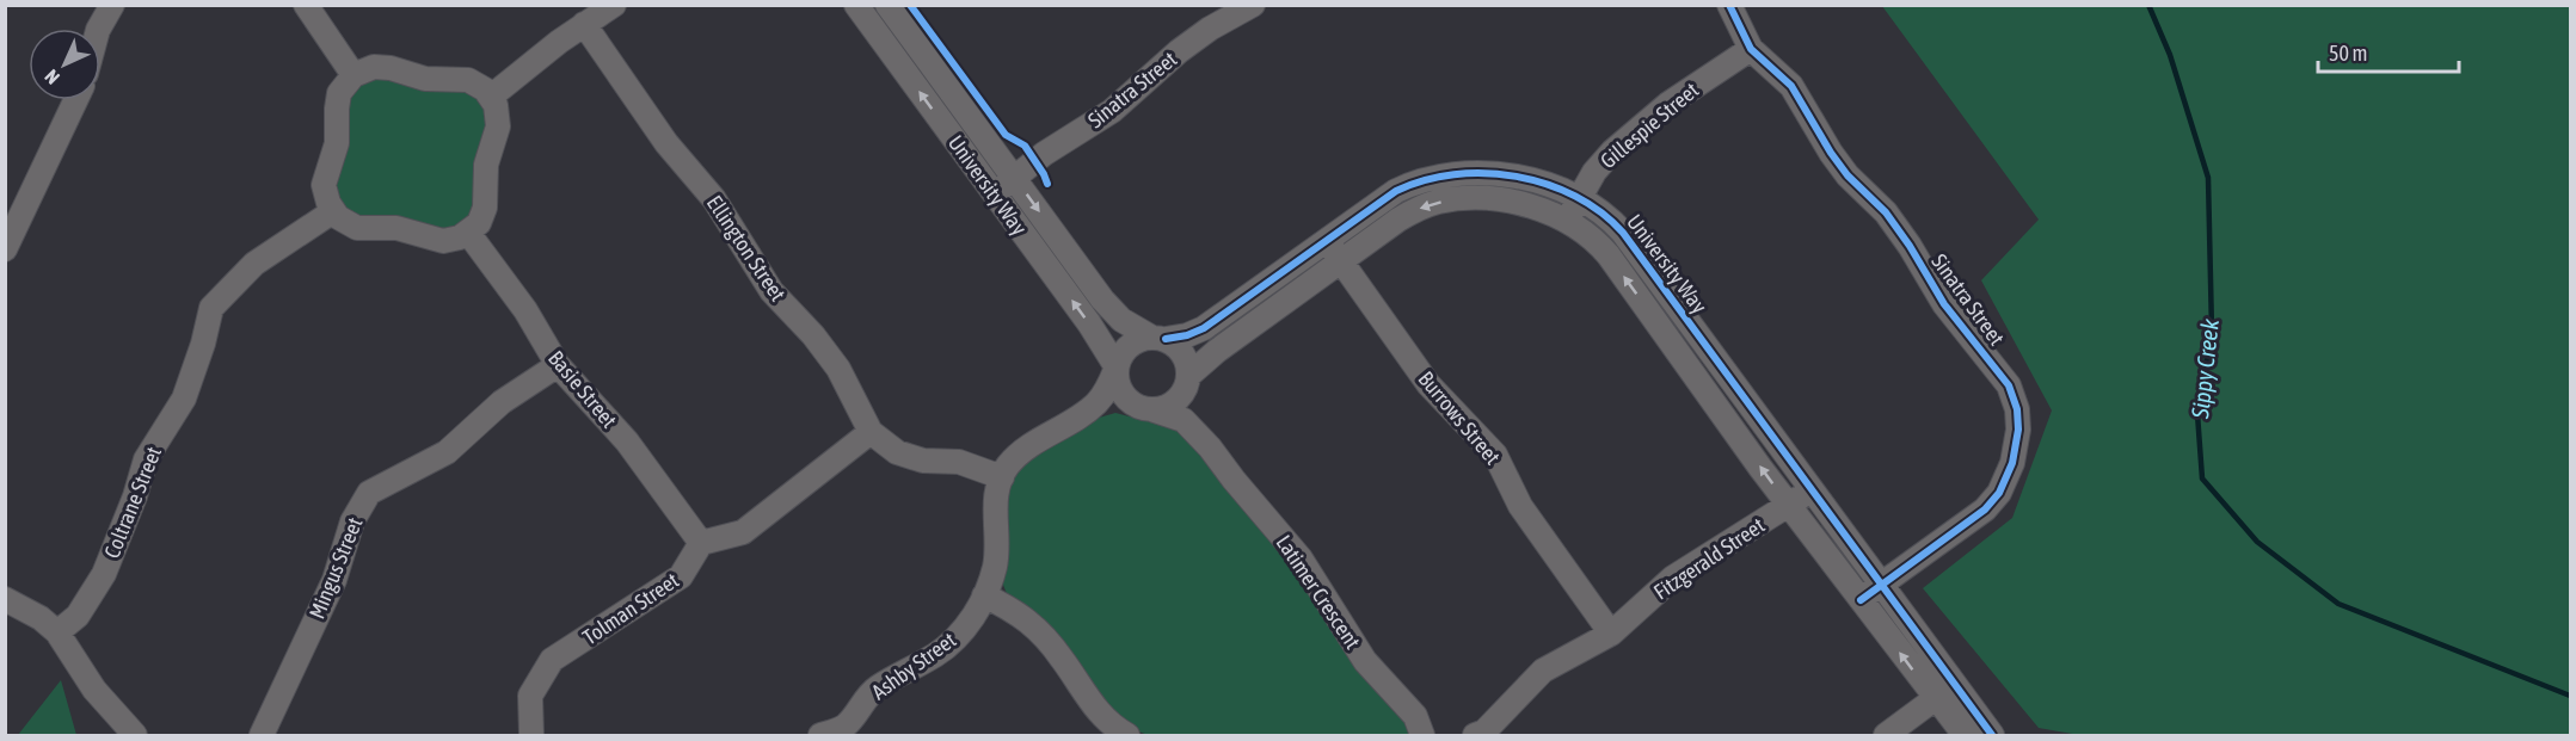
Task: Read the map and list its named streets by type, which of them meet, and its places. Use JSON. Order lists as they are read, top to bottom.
{
  "streets": {
    "street": [
      "Sinatra Street",
      "Gillespie Street",
      "University Way",
      "Ellington Street",
      "Basie Street",
      "Burrows Street",
      "Coltrane Street",
      "Fitzgerald Street",
      "Mingus Street",
      "Latimer Crescent",
      "Tolman Street",
      "Ashby Street"
    ]
  },
  "crossings": [
    ["Sinatra Street", "Gillespie Street"],
    ["Sinatra Street", "University Way"],
    ["Gillespie Street", "University Way"],
    ["University Way", "Burrows Street"],
    ["University Way", "Fitzgerald Street"],
    ["University Way", "Latimer Crescent"],
    ["Ellington Street", "Ashby Street"],
    ["Basie Street", "Coltrane Street"],
    ["Basie Street", "Mingus Street"],
    ["Basie Street", "Tolman Street"],
    ["Burrows Street", "Fitzgerald Street"]
  ],
  "water": ["Sippy Creek"],
  "scale_bar": "50 m",
  "north": "bottom left"
}
